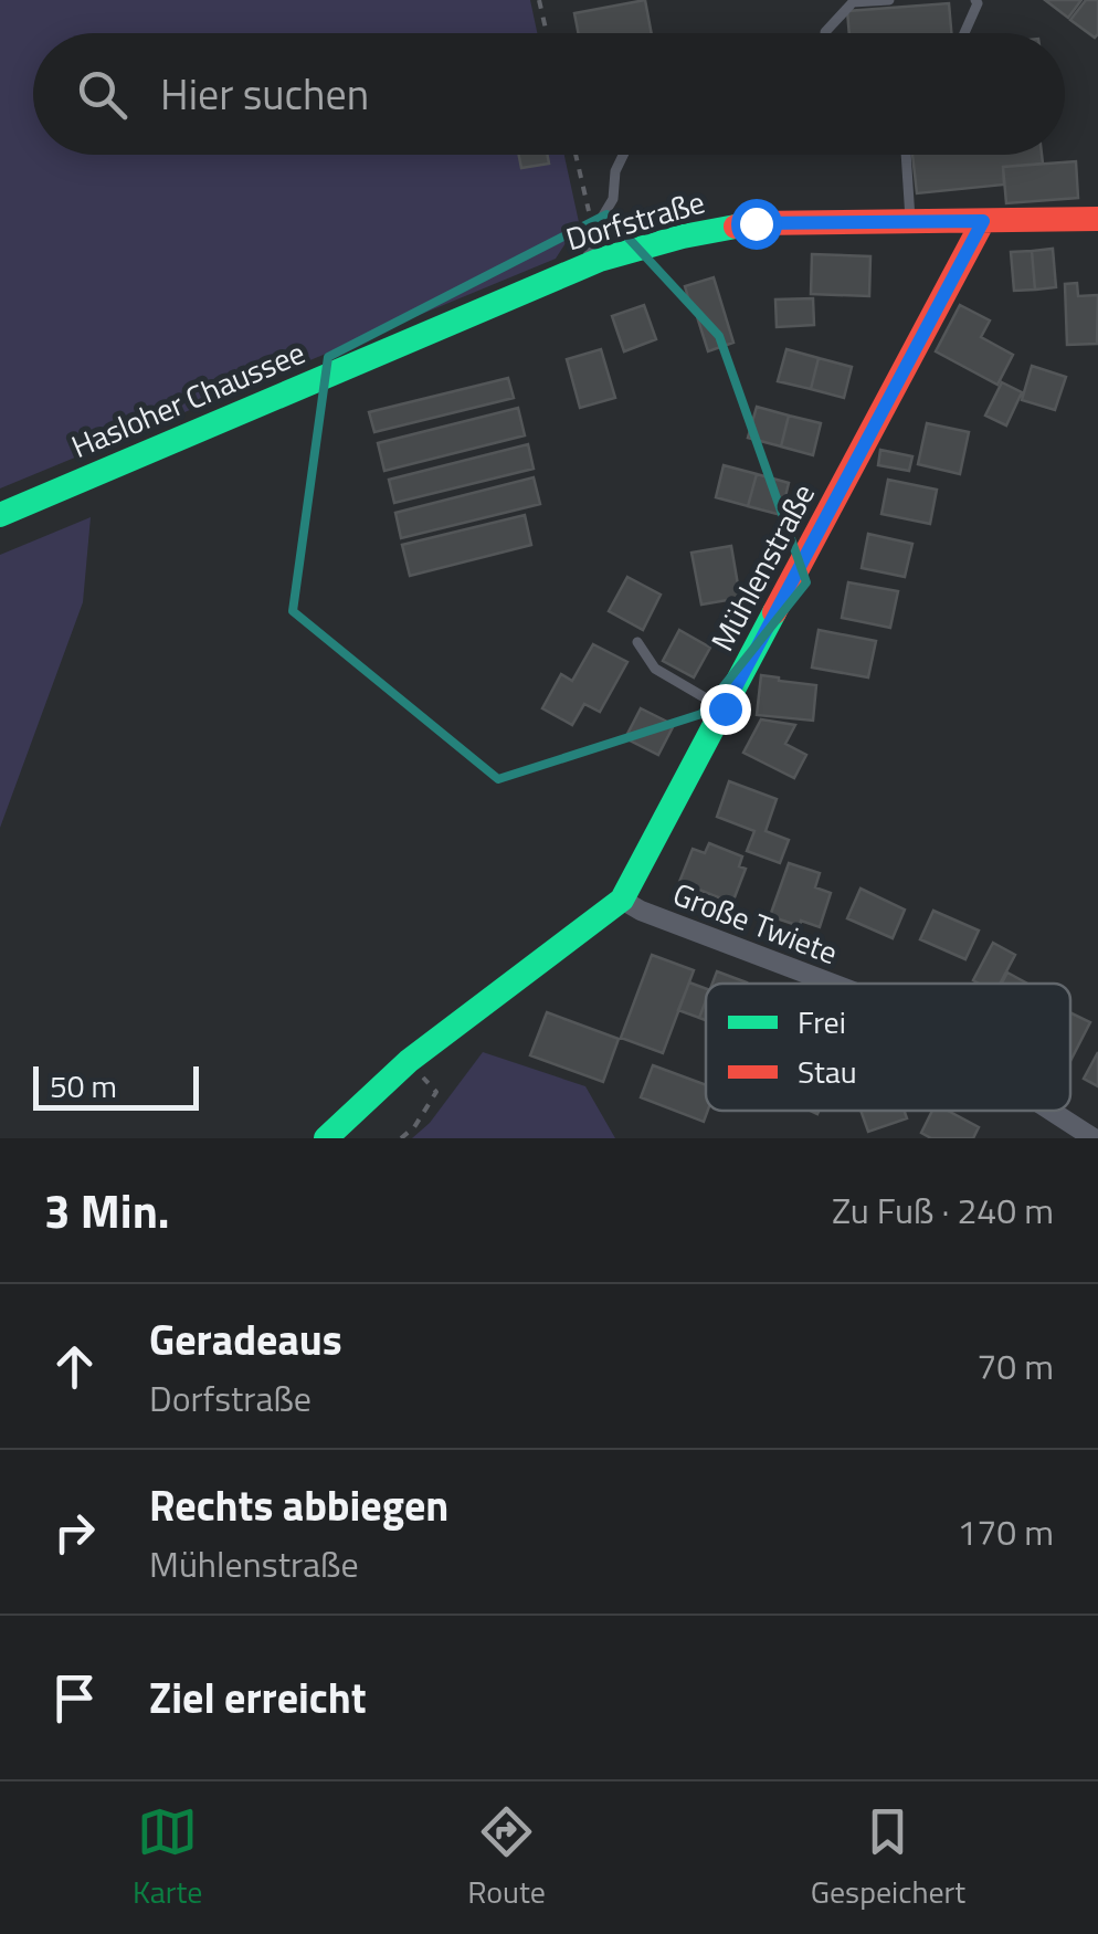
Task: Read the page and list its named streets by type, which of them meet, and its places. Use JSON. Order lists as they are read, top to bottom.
{
  "streets": {
    "main road": ["Dorfstraße", "Hasloher Chaussee", "Mühlenstraße"],
    "street": ["Große Twiete"]
  },
  "crossings": [
    ["Dorfstraße", "Hasloher Chaussee"],
    ["Dorfstraße", "Mühlenstraße"],
    ["Mühlenstraße", "Große Twiete"]
  ],
  "legend": ["Frei", "Stau"],
  "scale_bar": "50 m",
  "page": {
    "search": "Hier suchen",
    "scale": "50 m",
    "heading": ["3 Min.", "Zu Fuß · 240 m"],
    "list": [
      ["Geradeaus", "Dorfstraße", "70 m"],
      ["Rechts abbiegen", "Mühlenstraße", "170 m"],
      "Ziel erreicht"
    ],
    "nav": ["Karte", "Route", "Gespeichert"]
  }
}
